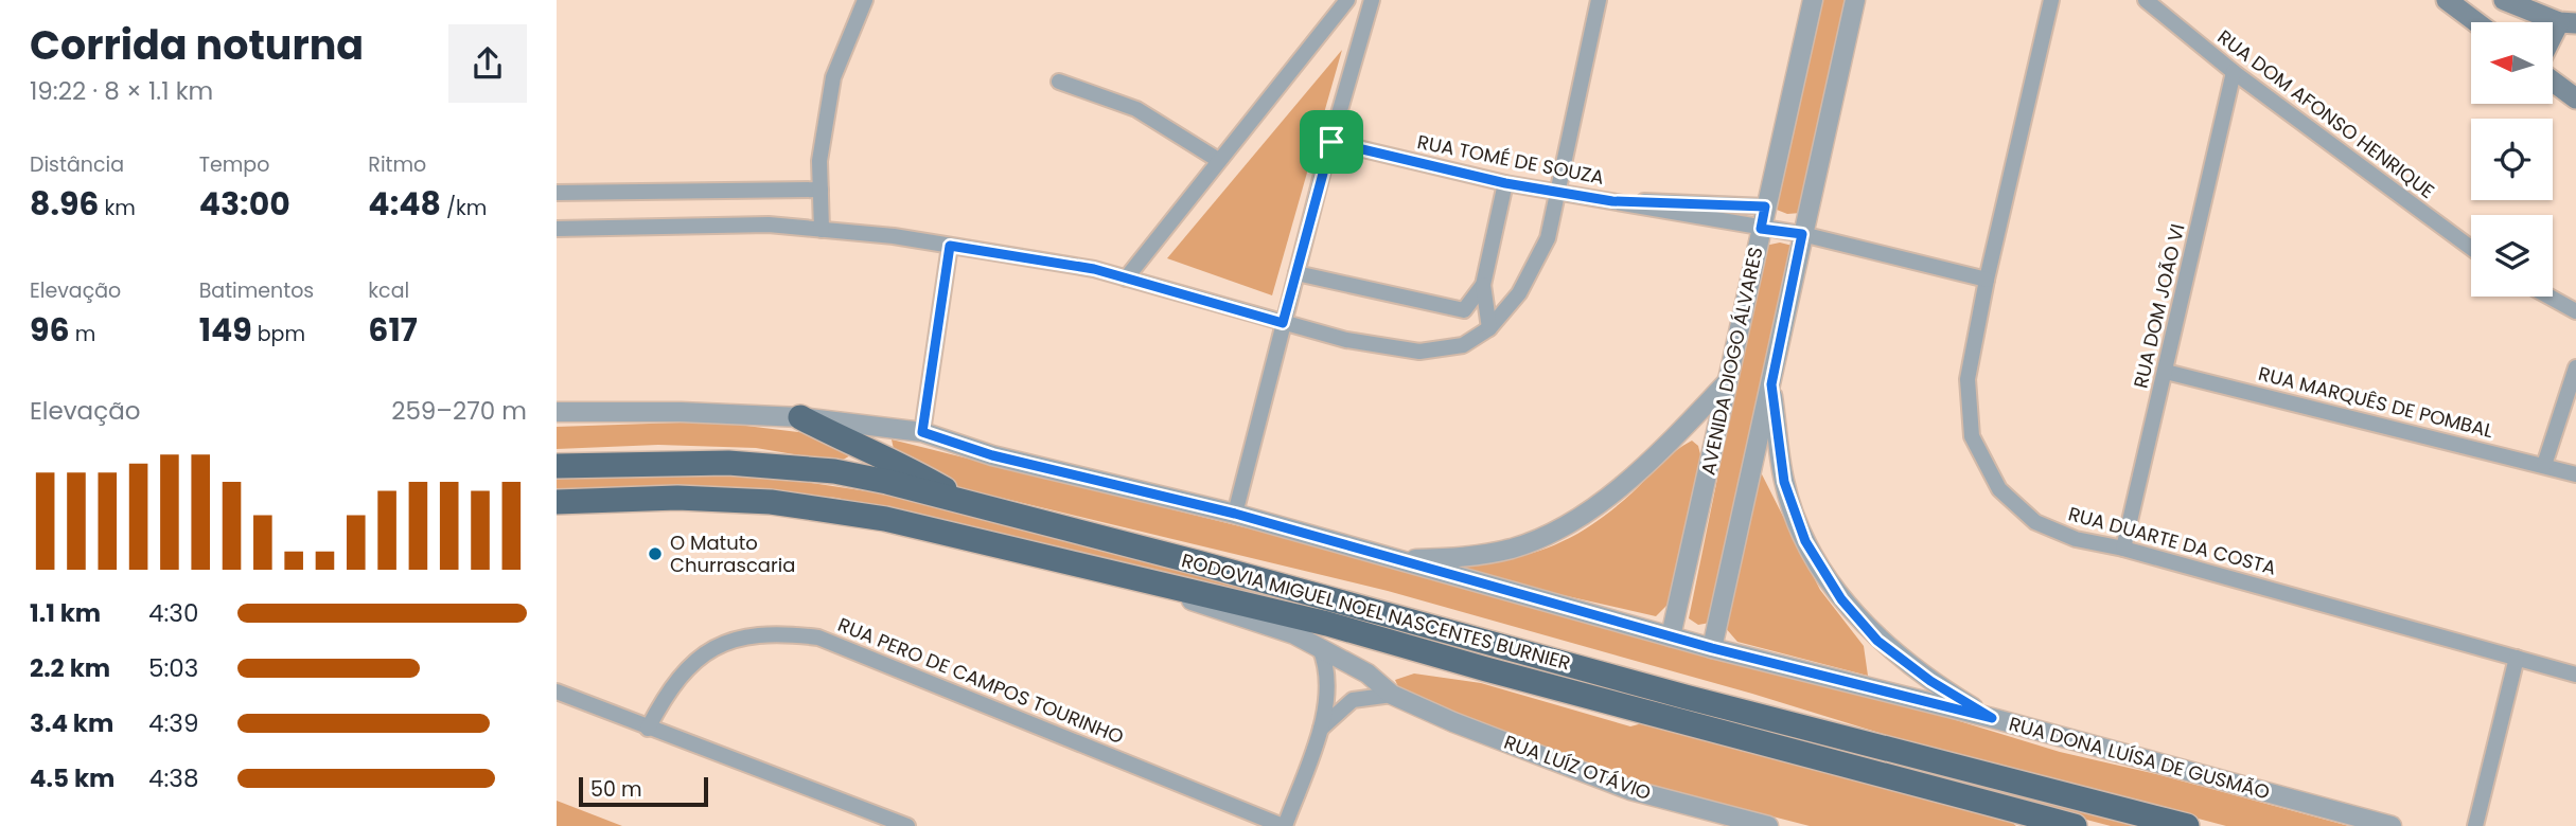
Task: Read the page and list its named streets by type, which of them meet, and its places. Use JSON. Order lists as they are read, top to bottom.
{
  "streets": {
    "highway": ["RODOVIA MIGUEL NOEL NASCENTES BURNIER"],
    "street": [
      "RUA DOM AFONSO HENRIQUE",
      "RUA TOMÉ DE SOUZA",
      "RUA DOM JOÃO VI",
      "AVENIDA DIOGO ÁLVARES",
      "RUA MARQUÊS DE POMBAL",
      "RUA DUARTE DA COSTA",
      "RUA PERO DE CAMPOS TOURINHO",
      "RUA DONA LUÍSA DE GUSMÃO",
      "RUA LUÍZ OTÁVIO"
    ]
  },
  "crossings": [
    ["RUA DOM AFONSO HENRIQUE", "RUA DOM JOÃO VI"],
    ["RUA TOMÉ DE SOUZA", "AVENIDA DIOGO ÁLVARES"],
    ["RUA TOMÉ DE SOUZA", "RUA DUARTE DA COSTA"],
    ["RUA DOM JOÃO VI", "RUA MARQUÊS DE POMBAL"],
    ["RUA DOM JOÃO VI", "RUA DUARTE DA COSTA"],
    ["AVENIDA DIOGO ÁLVARES", "RUA DONA LUÍSA DE GUSMÃO"],
    ["RODOVIA MIGUEL NOEL NASCENTES BURNIER", "RUA LUÍZ OTÁVIO"]
  ],
  "places": ["O Matuto Churrascaria"],
  "scale_bar": "50 m",
  "north": "left",
  "page": {
    "heading": ["Corrida noturna", "19:22 · 8 × 1.1 km"],
    "stats": [
      ["Distância", "8.96 km"],
      ["Tempo", "43:00"],
      ["Ritmo", "4:48 /km"],
      ["Elevação", "96 m"],
      ["Batimentos", "149 bpm"],
      ["kcal", "617"]
    ],
    "chart": ["Elevação", "259–270 m"],
    "list": [
      {
        "name": "1.1 km",
        "note": "4:30"
      },
      {
        "name": "2.2 km",
        "note": "5:03"
      },
      {
        "name": "3.4 km",
        "note": "4:39"
      },
      {
        "name": "4.5 km",
        "note": "4:38"
      }
    ],
    "scale": "50 m"
  }
}
